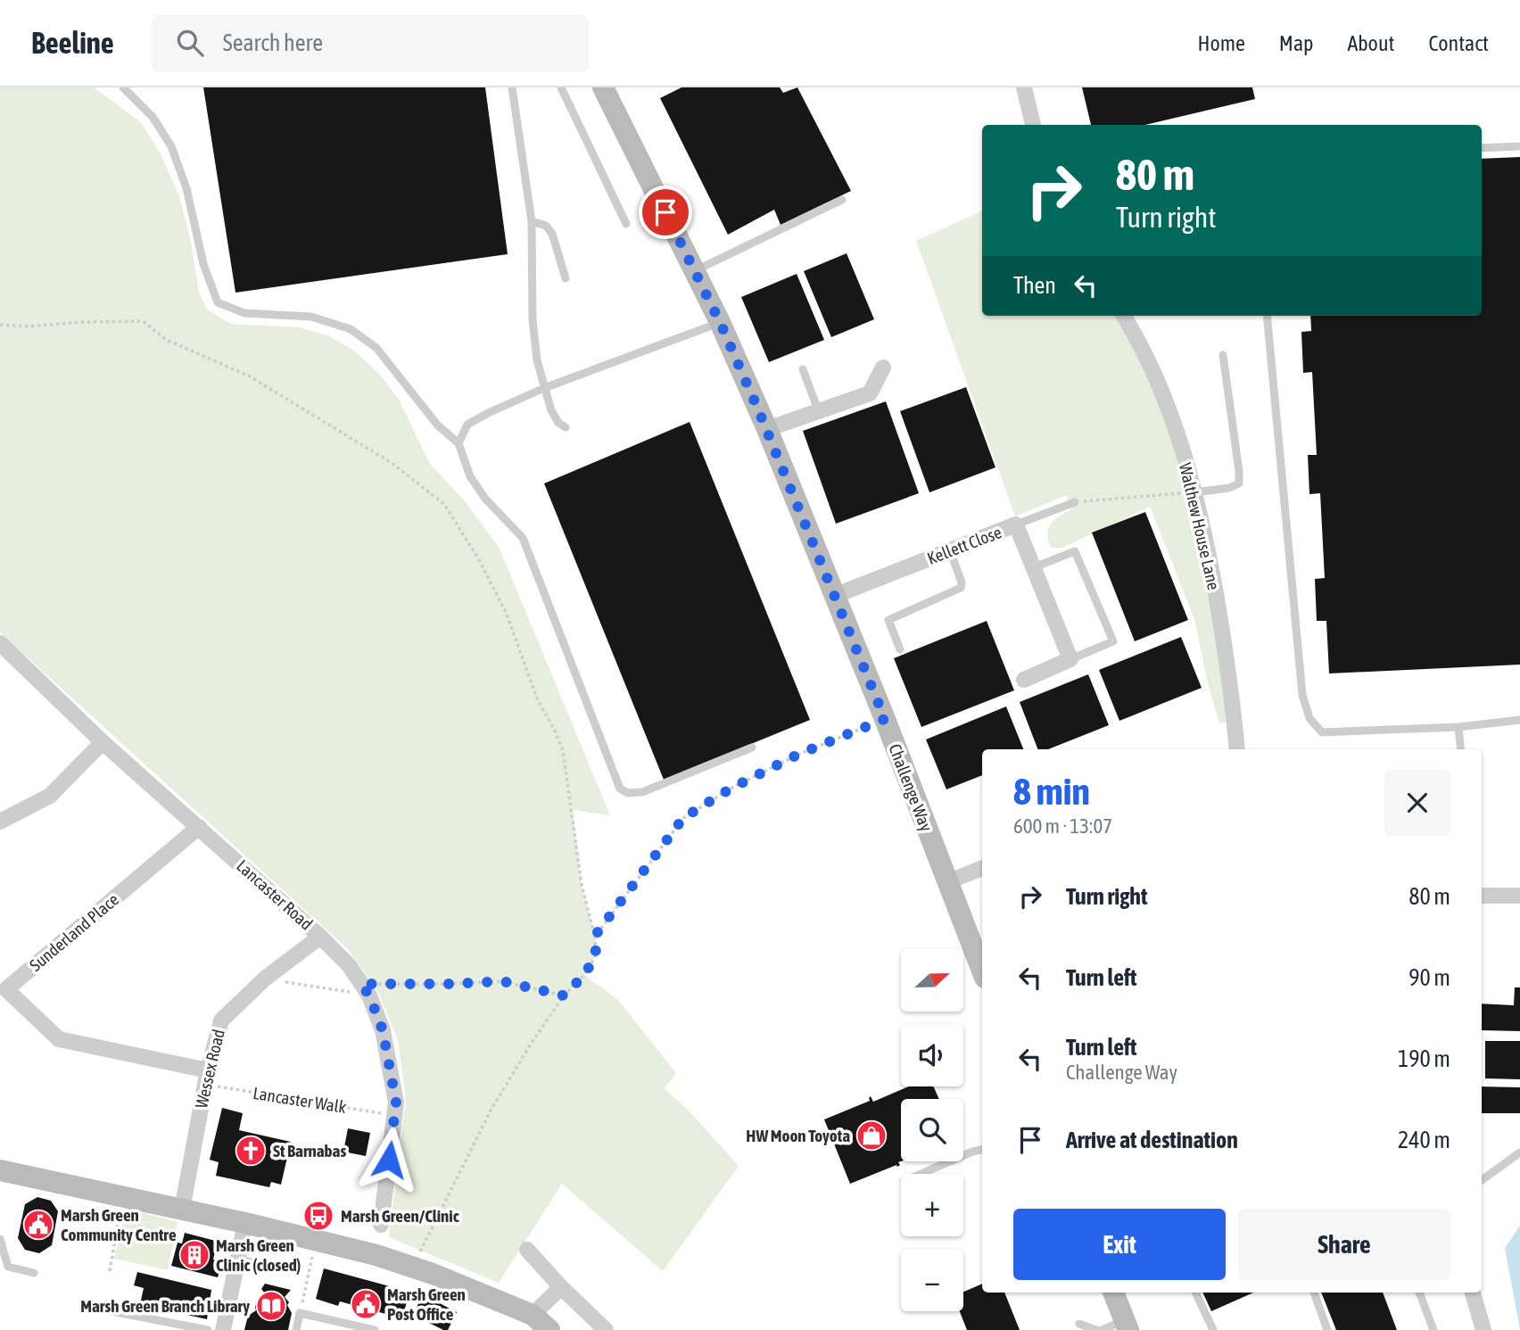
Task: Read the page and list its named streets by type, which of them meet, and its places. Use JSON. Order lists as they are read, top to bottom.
{
  "streets": {
    "street": [
      "Walthew House Lane",
      "Kellett Close",
      "Challenge Way",
      "Lancaster Road",
      "Sunderland Place",
      "Wessex Road"
    ],
    "path": ["Lancaster Walk"]
  },
  "crossings": [
    ["Kellett Close", "Challenge Way"],
    ["Lancaster Road", "Sunderland Place"],
    ["Lancaster Road", "Wessex Road"],
    ["Lancaster Road", "Lancaster Walk"],
    ["Sunderland Place", "Wessex Road"],
    ["Sunderland Place", "Lancaster Walk"],
    ["Wessex Road", "Lancaster Walk"]
  ],
  "places": {
    "shop": ["HW Moon Toyota"],
    "church": ["St Barnabas"],
    "bus stop": ["Marsh Green/Clinic"],
    "public building": ["Marsh Green Community Centre", "Marsh Green Post Office"],
    "building": ["Marsh Green Clinic (closed)"],
    "library": ["Marsh Green Branch Library"]
  },
  "north": "right",
  "page": {
    "header": "Beeline",
    "search": "Search here",
    "nav": [
      "Home",
      "Map",
      "About",
      "Contact"
    ],
    "turn": ["80 m", "Turn right"],
    "then": "Then",
    "heading": ["8 min", "600 m · 13:07"],
    "list": [
      {
        "name": "Turn right",
        "value": "80 m"
      },
      {
        "name": "Turn left",
        "value": "90 m"
      },
      {
        "name": "Turn left",
        "note": "Challenge Way",
        "value": "190 m"
      },
      {
        "name": "Arrive at destination",
        "value": "240 m"
      }
    ],
    "map_buttons": ["+", "−"],
    "buttons": ["Exit", "Share"]
  }
}
